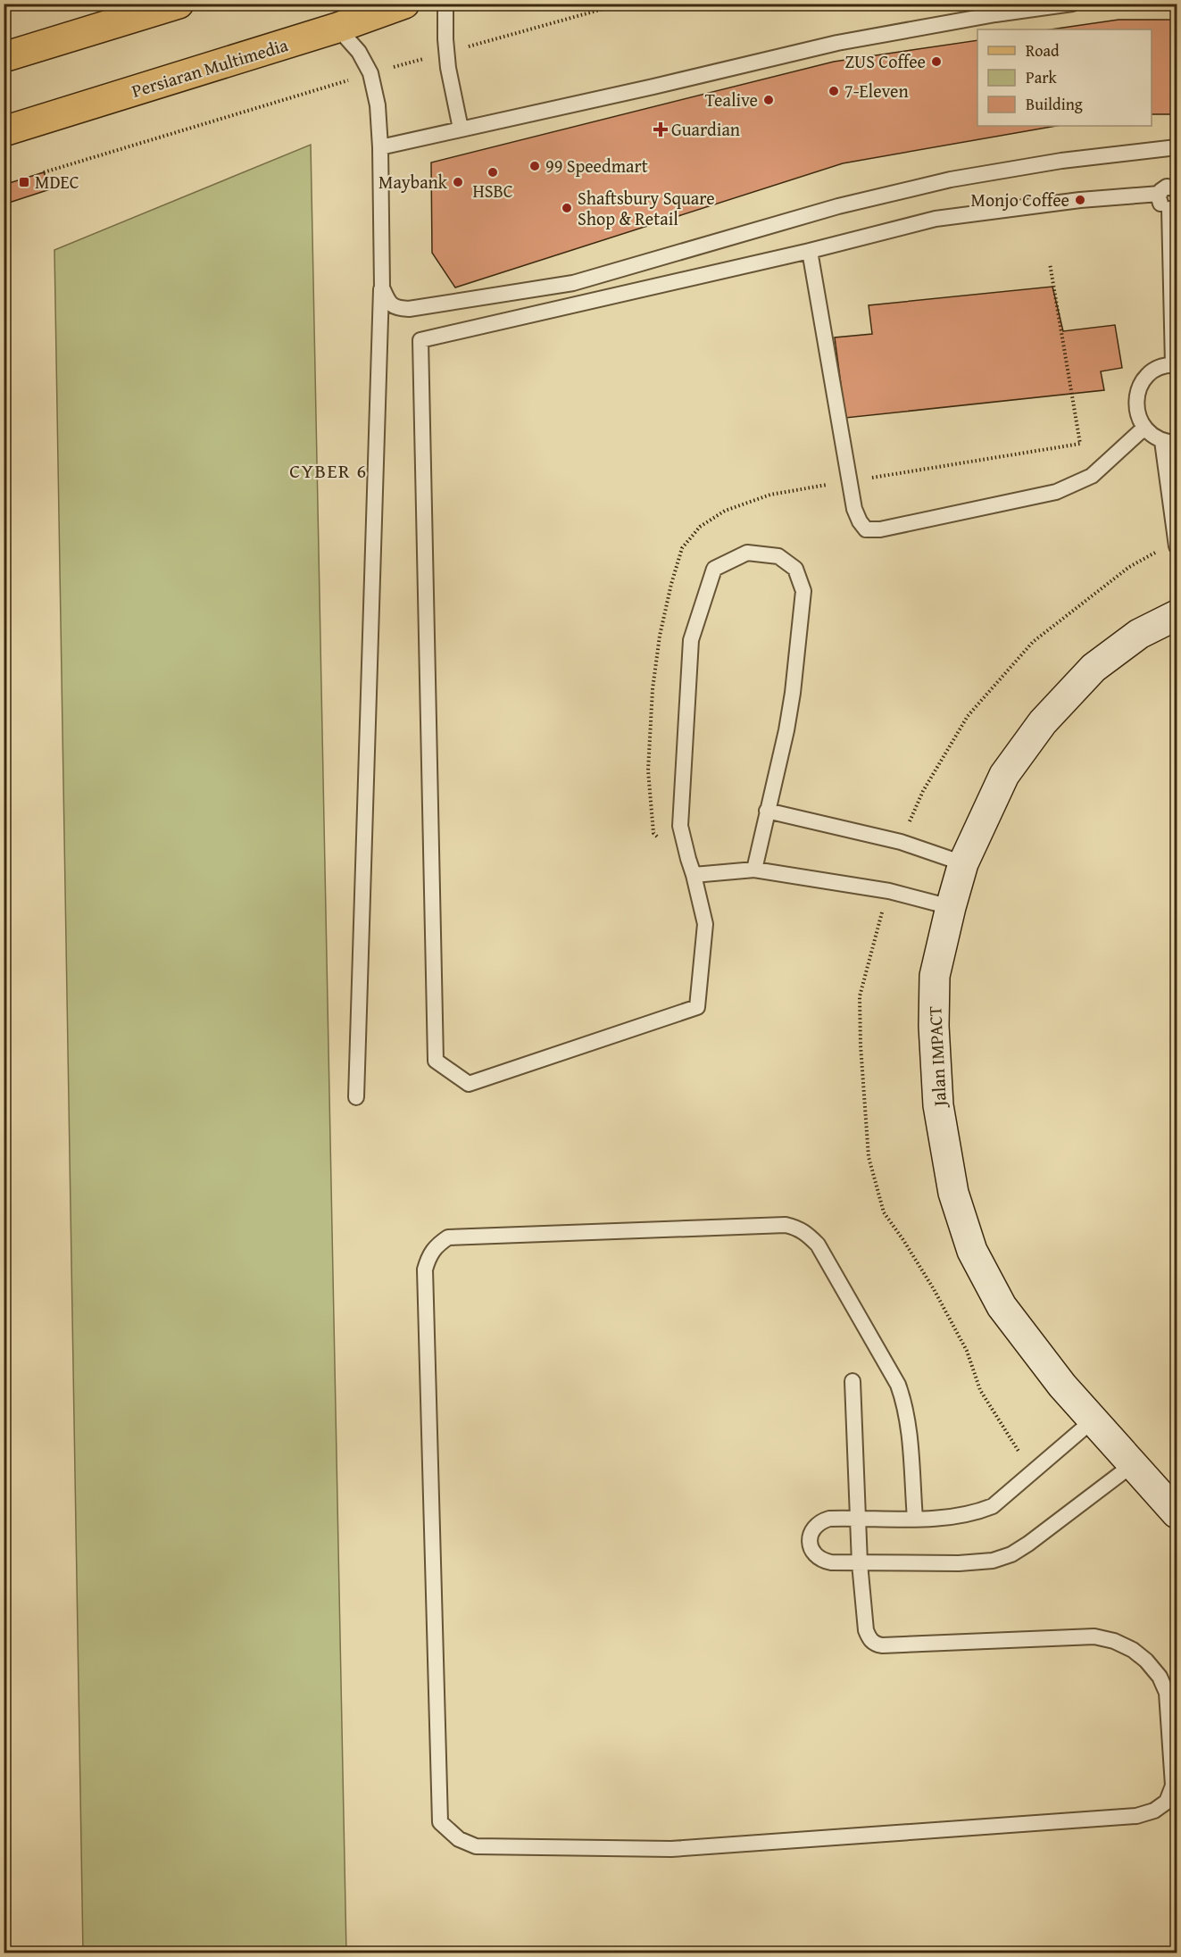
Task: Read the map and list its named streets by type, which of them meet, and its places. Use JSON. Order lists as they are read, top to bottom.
{
  "streets": {
    "main road": ["Persiaran Multimedia"],
    "street": ["Jalan IMPACT"]
  },
  "districts": ["CYBER 6"],
  "places": {
    "other": [
      "ZUS Coffee",
      "7-Eleven",
      "Tealive",
      "99 Speedmart",
      "HSBC",
      "Maybank",
      "Monjo Coffee",
      "Shaftsbury Square Shop & Retail"
    ],
    "health": ["Guardian"],
    "transit": ["MDEC"]
  },
  "legend": ["Road", "Park", "Building"]
}
